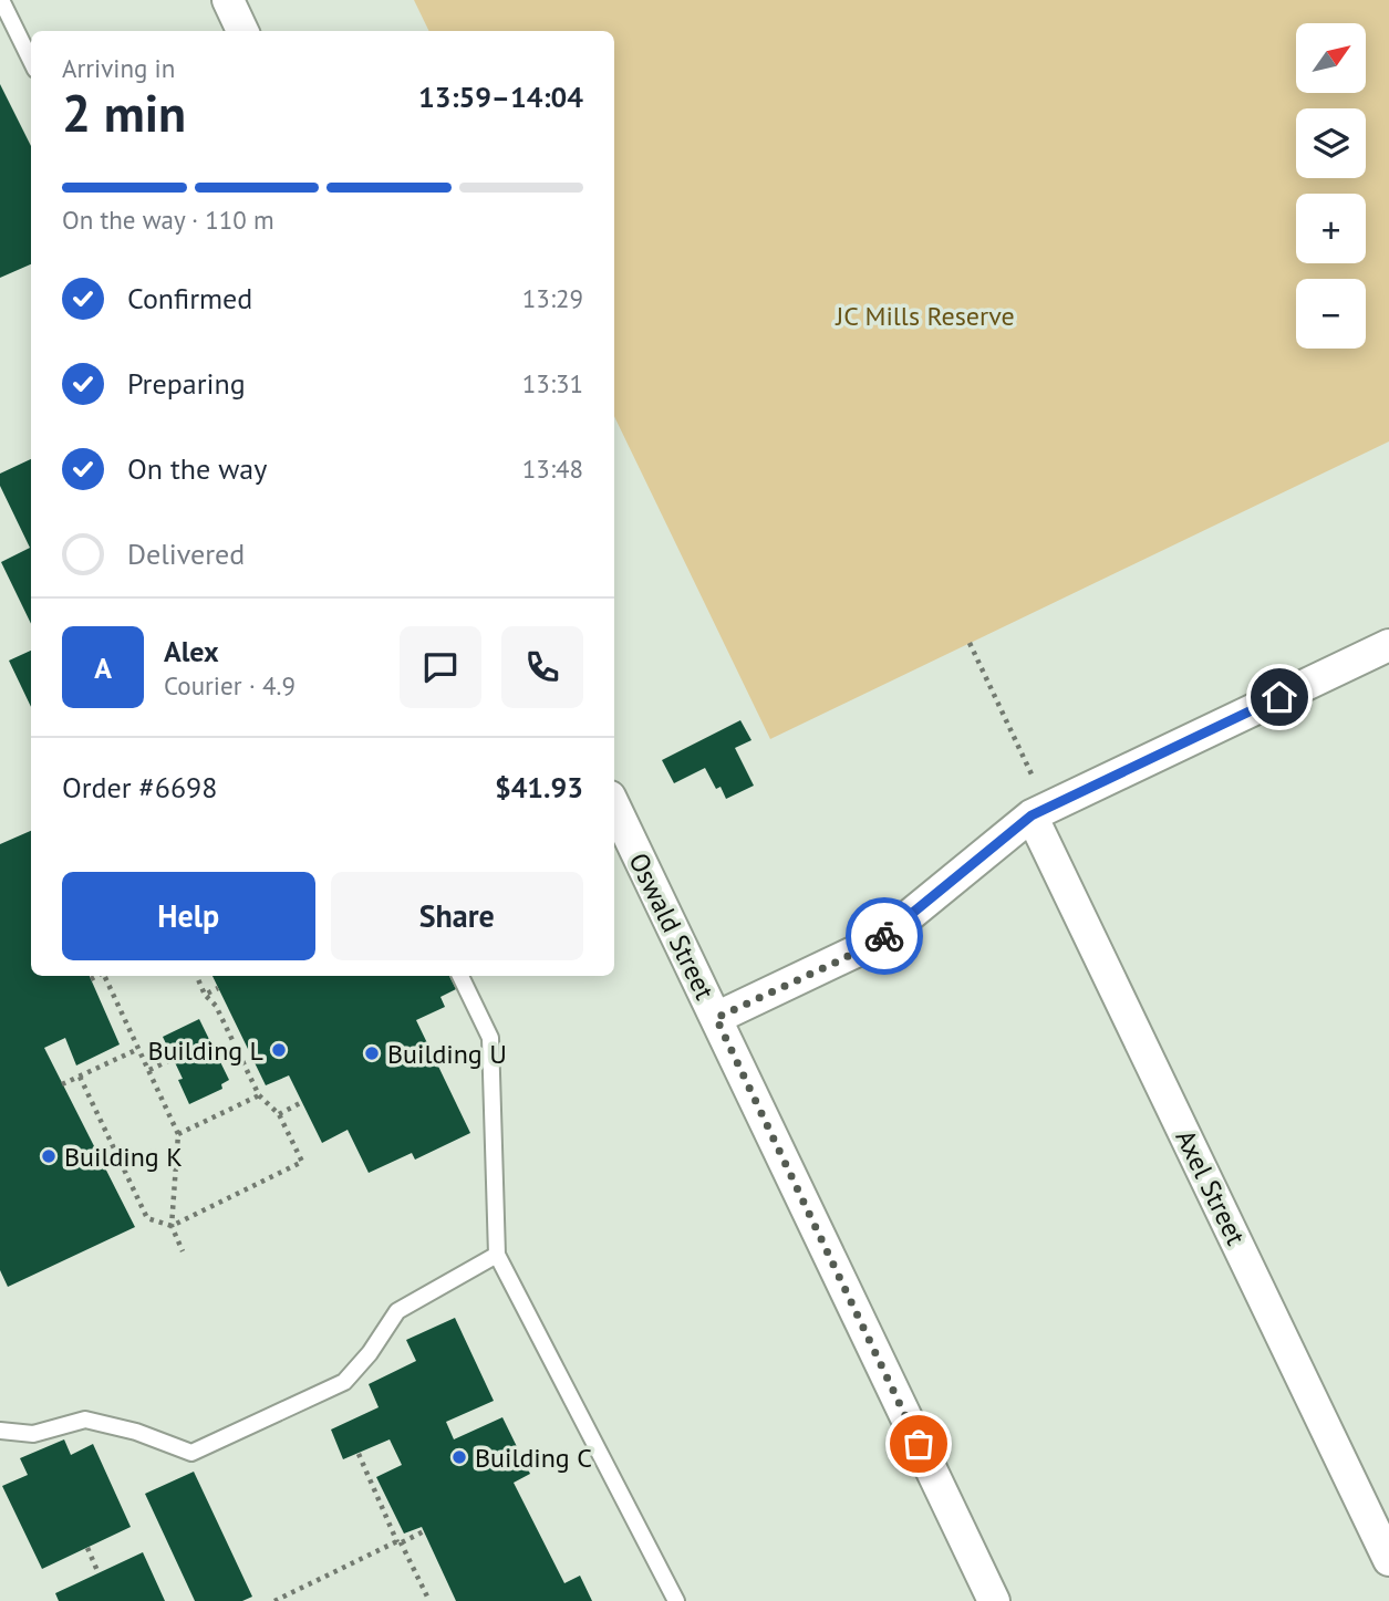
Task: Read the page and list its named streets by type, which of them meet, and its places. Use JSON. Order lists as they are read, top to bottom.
{
  "streets": {
    "street": ["Oswald Street", "Axel Street"]
  },
  "parks": ["JC Mills Reserve"],
  "places": [
    "Building L",
    "Building U",
    "Building K",
    "Building C"
  ],
  "north": "top right",
  "page": {
    "map_buttons": ["+", "−"],
    "heading": ["2 min", "Arriving in", "13:59–14:04"],
    "panel": [
      "Alex",
      "Courier · 4.9",
      "Order #6698",
      "$41.93"
    ],
    "bar": "On the way · 110 m",
    "list": [
      ["Confirmed", "13:29"],
      ["Preparing", "13:31"],
      ["On the way", "13:48"],
      "Delivered"
    ],
    "round": "A",
    "buttons": ["Help", "Share"]
  }
}
